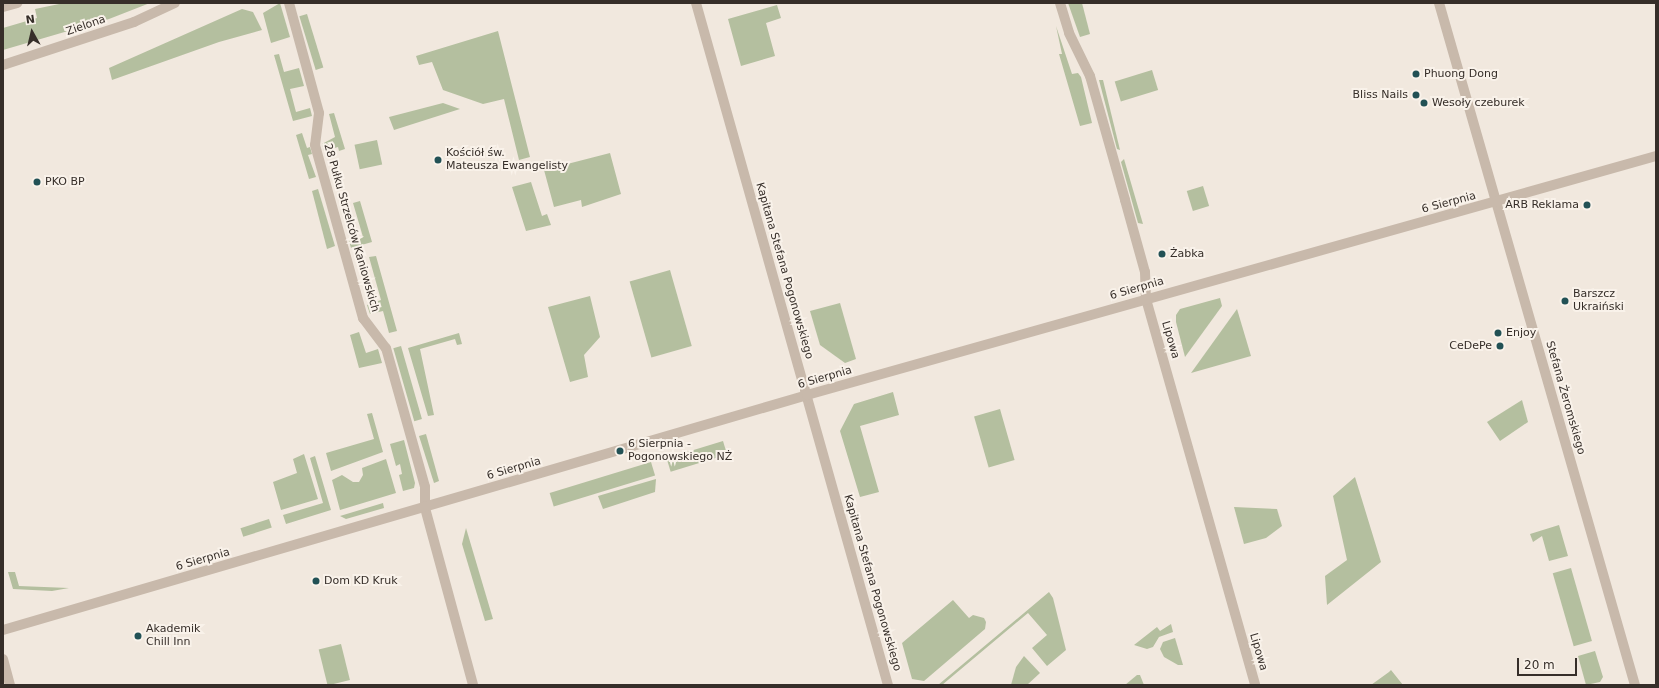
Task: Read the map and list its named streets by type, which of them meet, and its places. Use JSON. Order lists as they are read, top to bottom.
{
  "streets": {
    "street": [
      "Zielona",
      "6 Sierpnia",
      "28 Pułku Strzelców Kaniowskich",
      "Kapitana Stefana Pogonowskiego",
      "Lipowa",
      "Stefana Żeromskiego"
    ]
  },
  "crossings": [
    ["6 Sierpnia", "28 Pułku Strzelców Kaniowskich"],
    ["6 Sierpnia", "Kapitana Stefana Pogonowskiego"],
    ["6 Sierpnia", "Lipowa"],
    ["6 Sierpnia", "Stefana Żeromskiego"]
  ],
  "places": [
    "Phuong Dong",
    "Bliss Nails",
    "Wesoły czeburek",
    "Kościół św. Mateusza Ewangelisty",
    "PKO BP",
    "ARB Reklama",
    "Żabka",
    "Barszcz Ukraiński",
    "Enjoy",
    "CeDePe",
    "6 Sierpnia - Pogonowskiego NŻ",
    "Dom KD Kruk",
    "Akademik Chill Inn"
  ],
  "scale_bar": "20 m",
  "north": "top"
}
